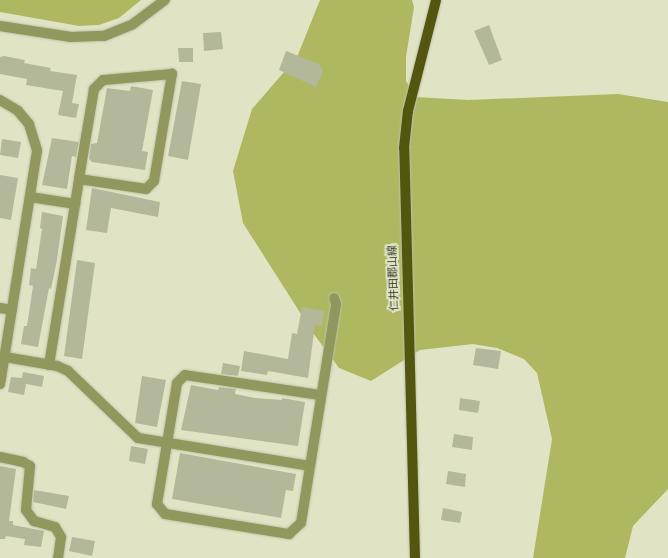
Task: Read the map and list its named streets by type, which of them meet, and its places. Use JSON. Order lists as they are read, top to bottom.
{
  "streets": {
    "main road": ["仁井田郡山線"]
  }
}
